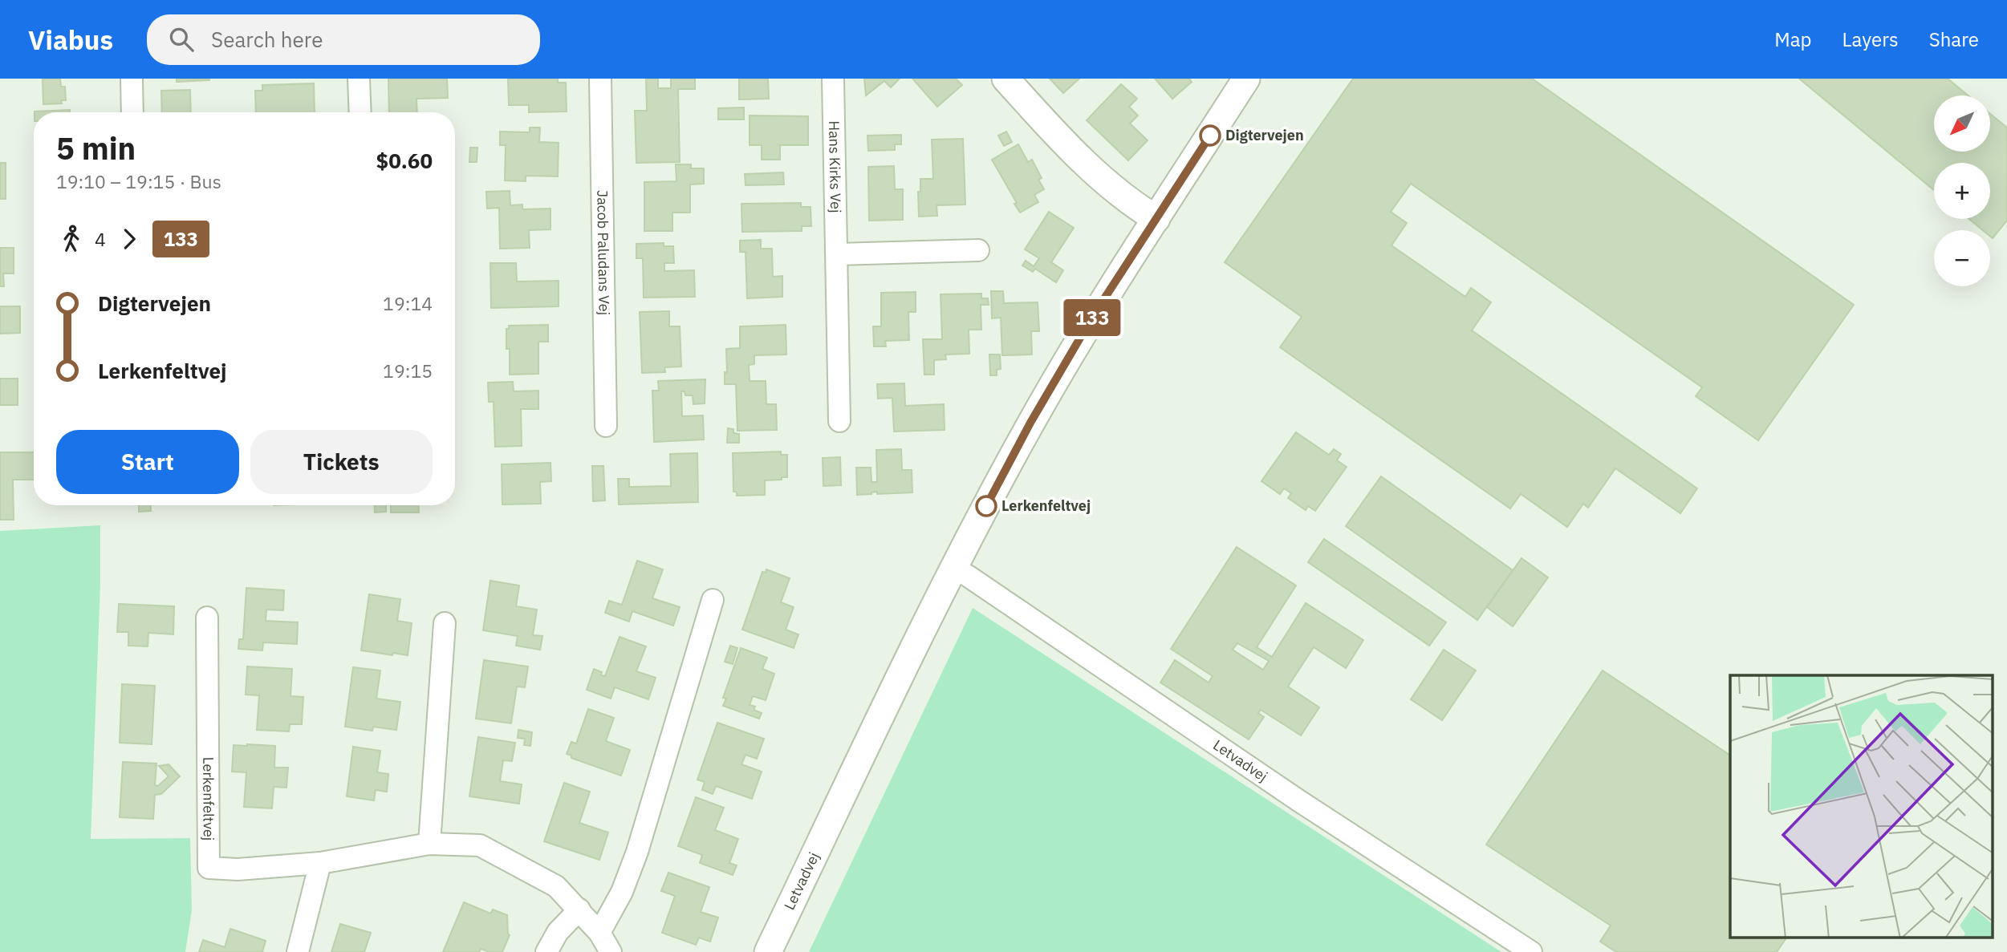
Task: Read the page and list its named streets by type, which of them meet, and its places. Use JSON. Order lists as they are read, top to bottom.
{
  "streets": {
    "street": [
      "Hans Kirks Vej",
      "Jacob Paludans Vej",
      "Letvadvej",
      "Lerkenfeltvej"
    ]
  },
  "places": ["Digtervejen", "Lerkenfeltvej"],
  "lines": ["bus line 133"],
  "north": "bottom left",
  "page": {
    "header": "Viabus",
    "search": "Search here",
    "nav": ["Map", "Layers", "Share"],
    "on_map": "133",
    "map_buttons": ["+", "−"],
    "heading": ["5 min", "19:10 – 19:15 · Bus", "$0.60"],
    "legs": ["4", "133"],
    "list": [
      {
        "name": "Digtervejen",
        "value": "19:14"
      },
      {
        "name": "Lerkenfeltvej",
        "value": "19:15"
      }
    ],
    "buttons": ["Start", "Tickets"]
  }
}
